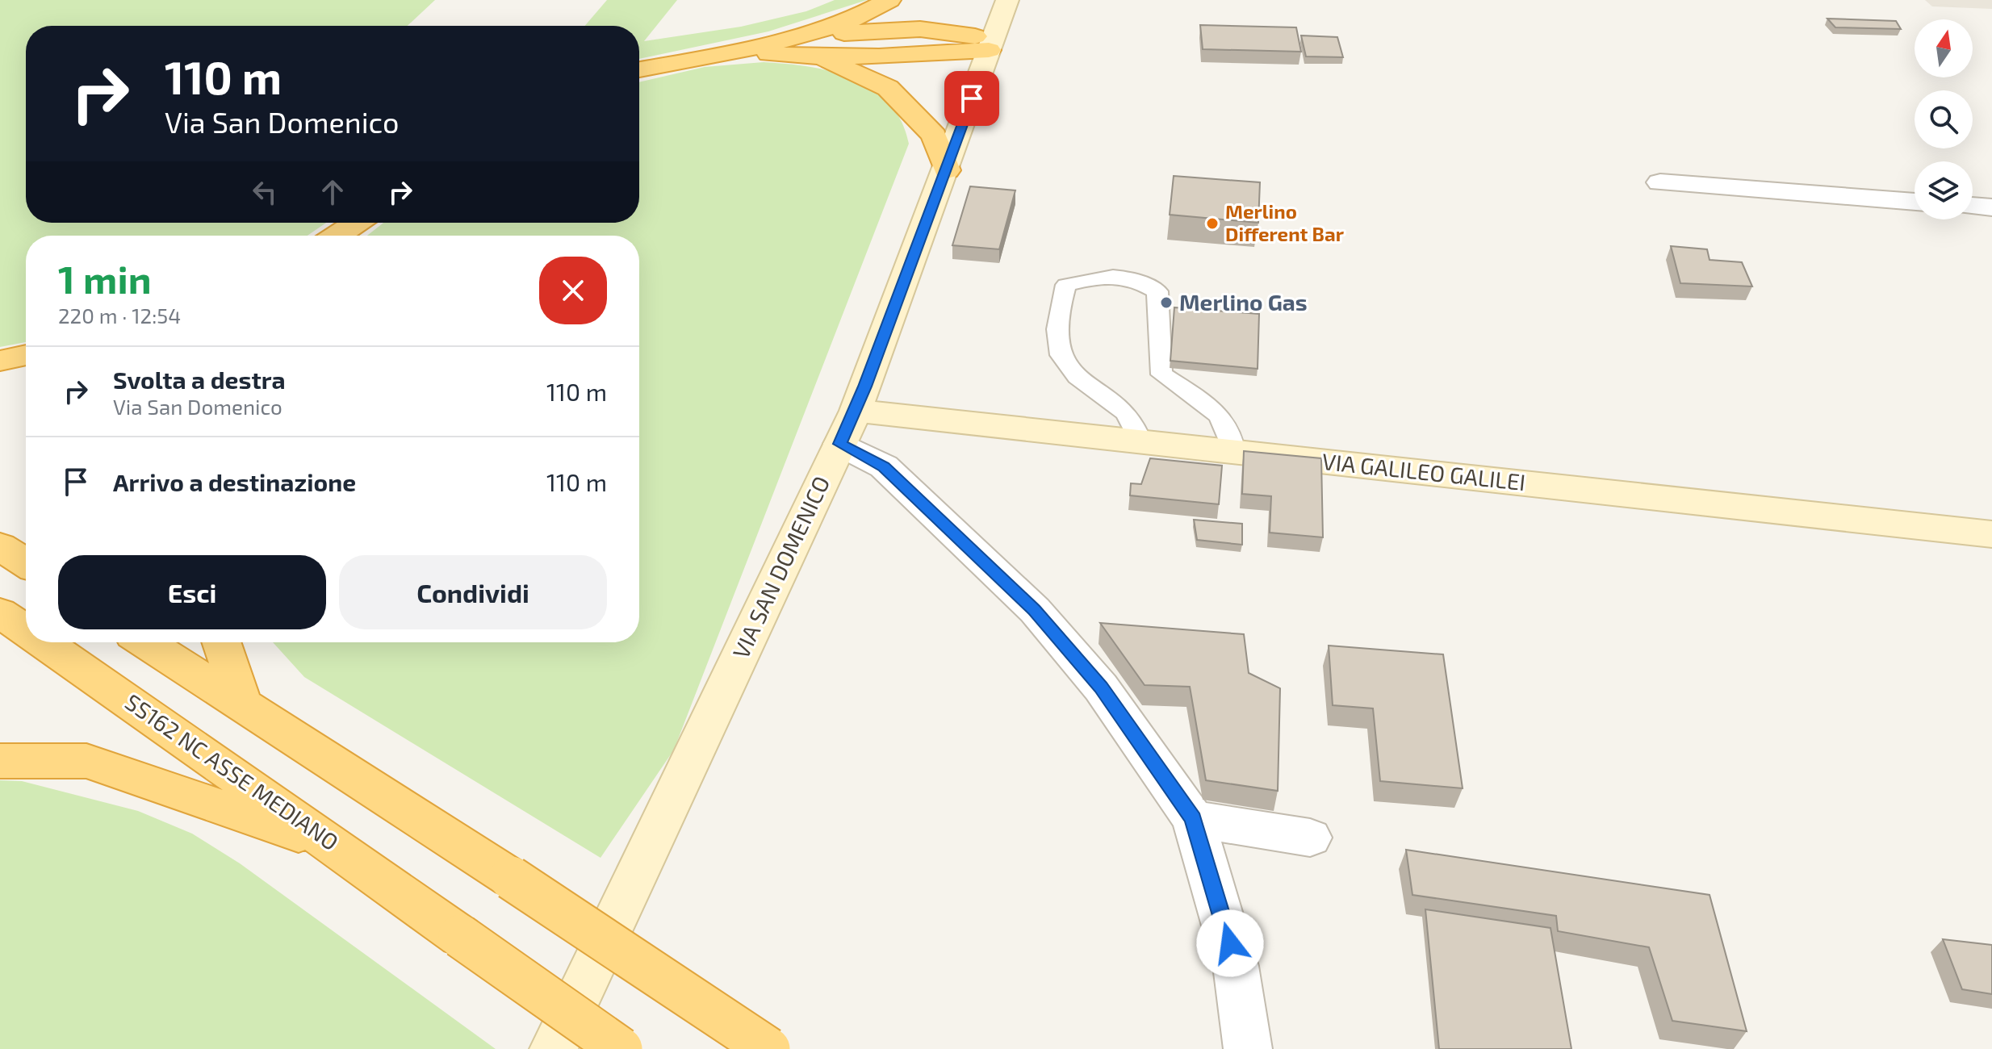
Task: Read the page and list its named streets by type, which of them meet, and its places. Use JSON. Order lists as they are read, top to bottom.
{
  "streets": {
    "highway": ["SS162 NC ASSE MEDIANO"],
    "main road": ["VIA GALILEO GALILEI", "VIA SAN DOMENICO"]
  },
  "crossings": [
    ["VIA GALILEO GALILEI", "VIA SAN DOMENICO"]
  ],
  "places": ["Merlino Different Bar", "Merlino Gas"],
  "north": "top",
  "page": {
    "turn": ["110 m", "Via San Domenico"],
    "heading": ["1 min", "220 m · 12:54"],
    "list": [
      {
        "name": "Svolta a destra",
        "note": "Via San Domenico",
        "value": "110 m"
      },
      {
        "name": "Arrivo a destinazione",
        "value": "110 m"
      }
    ],
    "buttons": ["Esci", "Condividi"]
  }
}
